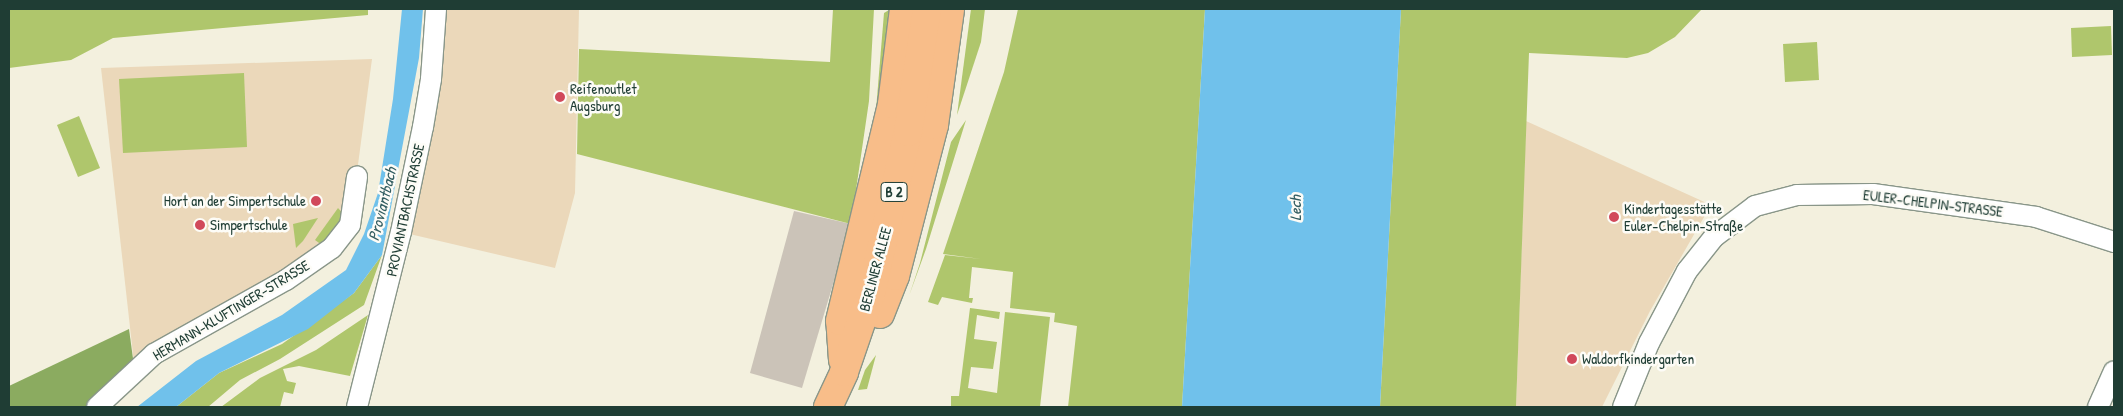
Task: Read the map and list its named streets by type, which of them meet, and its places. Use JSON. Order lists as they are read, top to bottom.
{
  "streets": {
    "main road": ["B 2", "BERLINER ALLEE"],
    "street": ["EULER-CHELPIN-STRASSE", "PROVIANTBACHSTRASSE", "HERMANN-KLUFTINGER-STRASSE"]
  },
  "water": ["Proviantbach", "Lech"],
  "places": [
    "Reifenoutlet Augsburg",
    "Hort an der Simpertschule",
    "Kindertagesstätte Euler-Chelpin-Straße",
    "Simpertschule",
    "Waldorfkindergarten"
  ]
}
